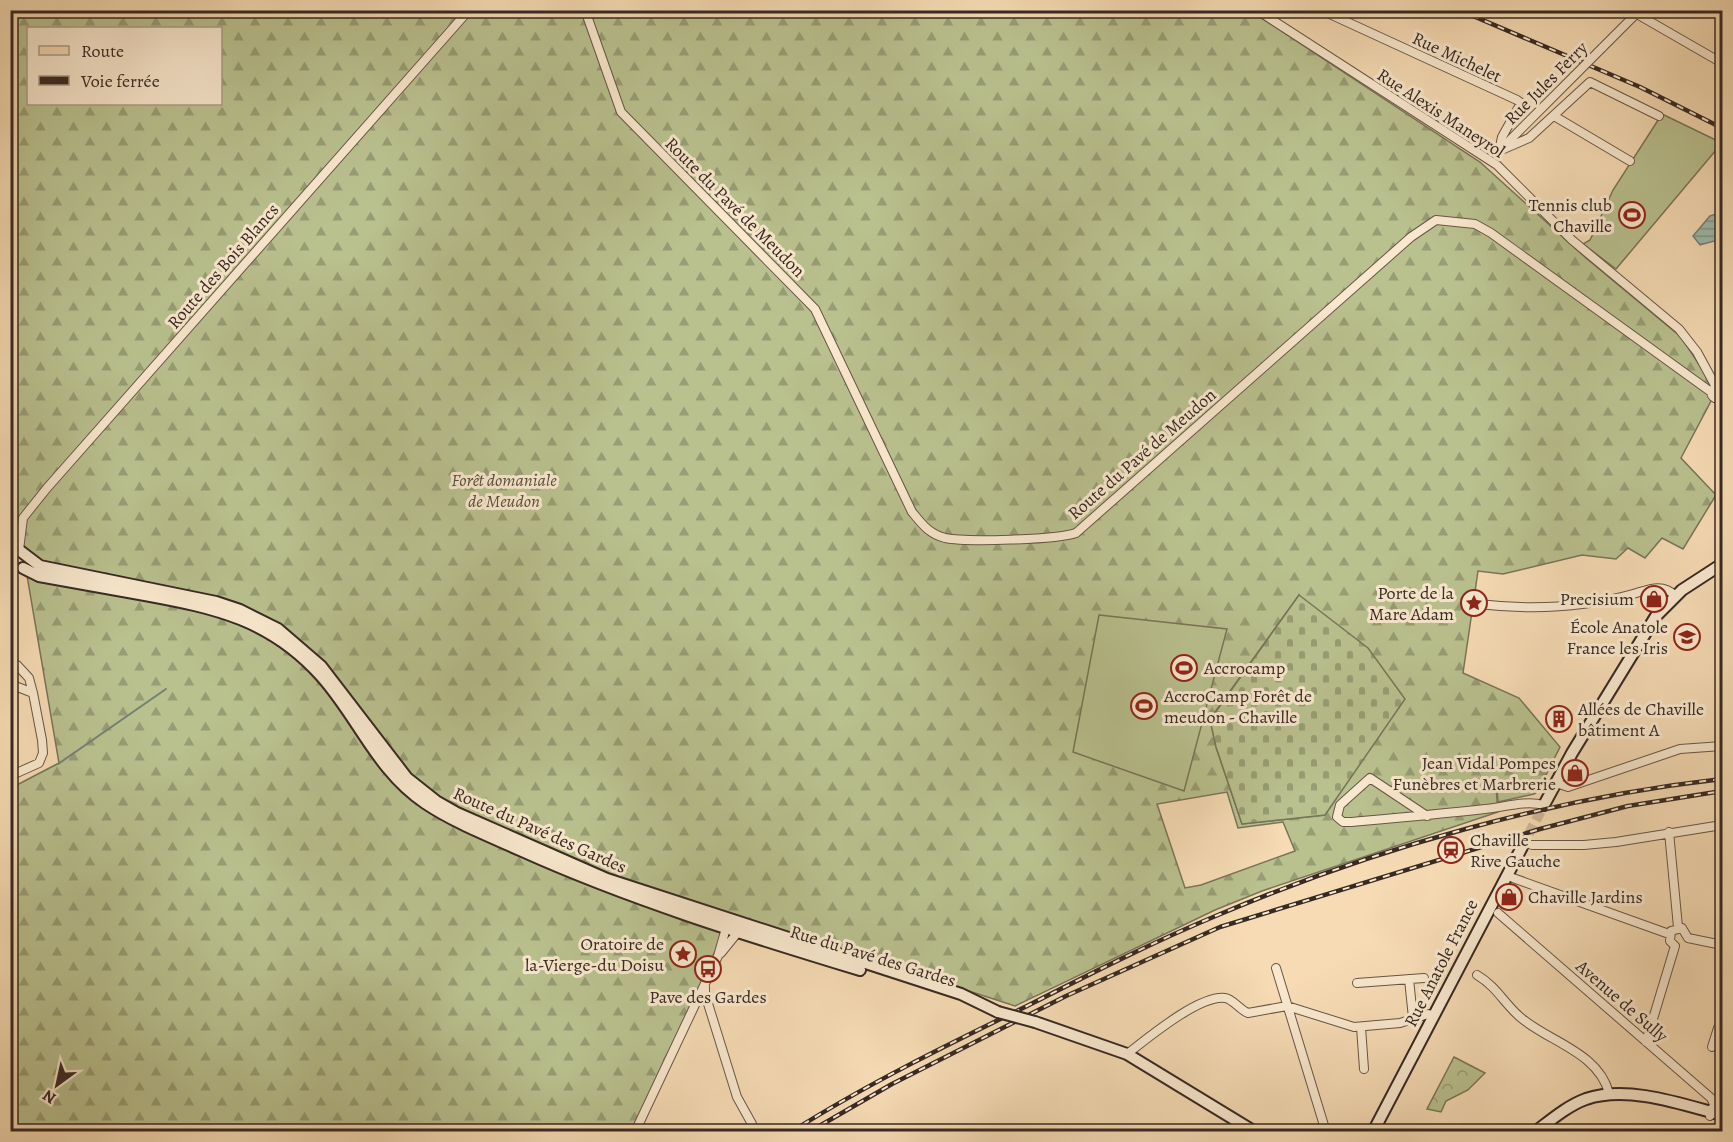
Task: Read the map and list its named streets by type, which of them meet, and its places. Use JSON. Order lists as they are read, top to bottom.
{
  "streets": {
    "main road": ["Route du Pavé des Gardes", "Rue du Pavé des Gardes", "Rue Anatole France"],
    "street": [
      "Rue Michelet",
      "Rue Jules Ferry",
      "Rue Alexis Maneyrol",
      "Route du Pavé de Meudon",
      "Route des Bois Blancs",
      "Avenue de Sully"
    ]
  },
  "crossings": [
    ["Rue Michelet", "Rue Jules Ferry"],
    ["Rue Michelet", "Rue Alexis Maneyrol"],
    ["Rue Alexis Maneyrol", "Route du Pavé de Meudon"],
    ["Route des Bois Blancs", "Route du Pavé des Gardes"],
    ["Route du Pavé des Gardes", "Rue du Pavé des Gardes"]
  ],
  "parks": ["Forêt domaniale de Meudon"],
  "places": {
    "sports": ["Tennis club Chaville", "Accrocamp", "AccroCamp Forêt de meudon - Chaville"],
    "shop": ["Precisium", "Jean Vidal Pompes Funèbres et Marbrerie", "Chaville Jardins"],
    "place": ["Porte de la Mare Adam", "Oratoire de la-Vierge-du Doisu"],
    "school or university": ["École Anatole France les Iris"],
    "building": ["Allées de Chaville bâtiment A"],
    "station": ["Chaville Rive Gauche"],
    "bus stop": ["Pave des Gardes"]
  },
  "legend": ["Route", "Voie ferrée"],
  "north": "bottom left"
}
